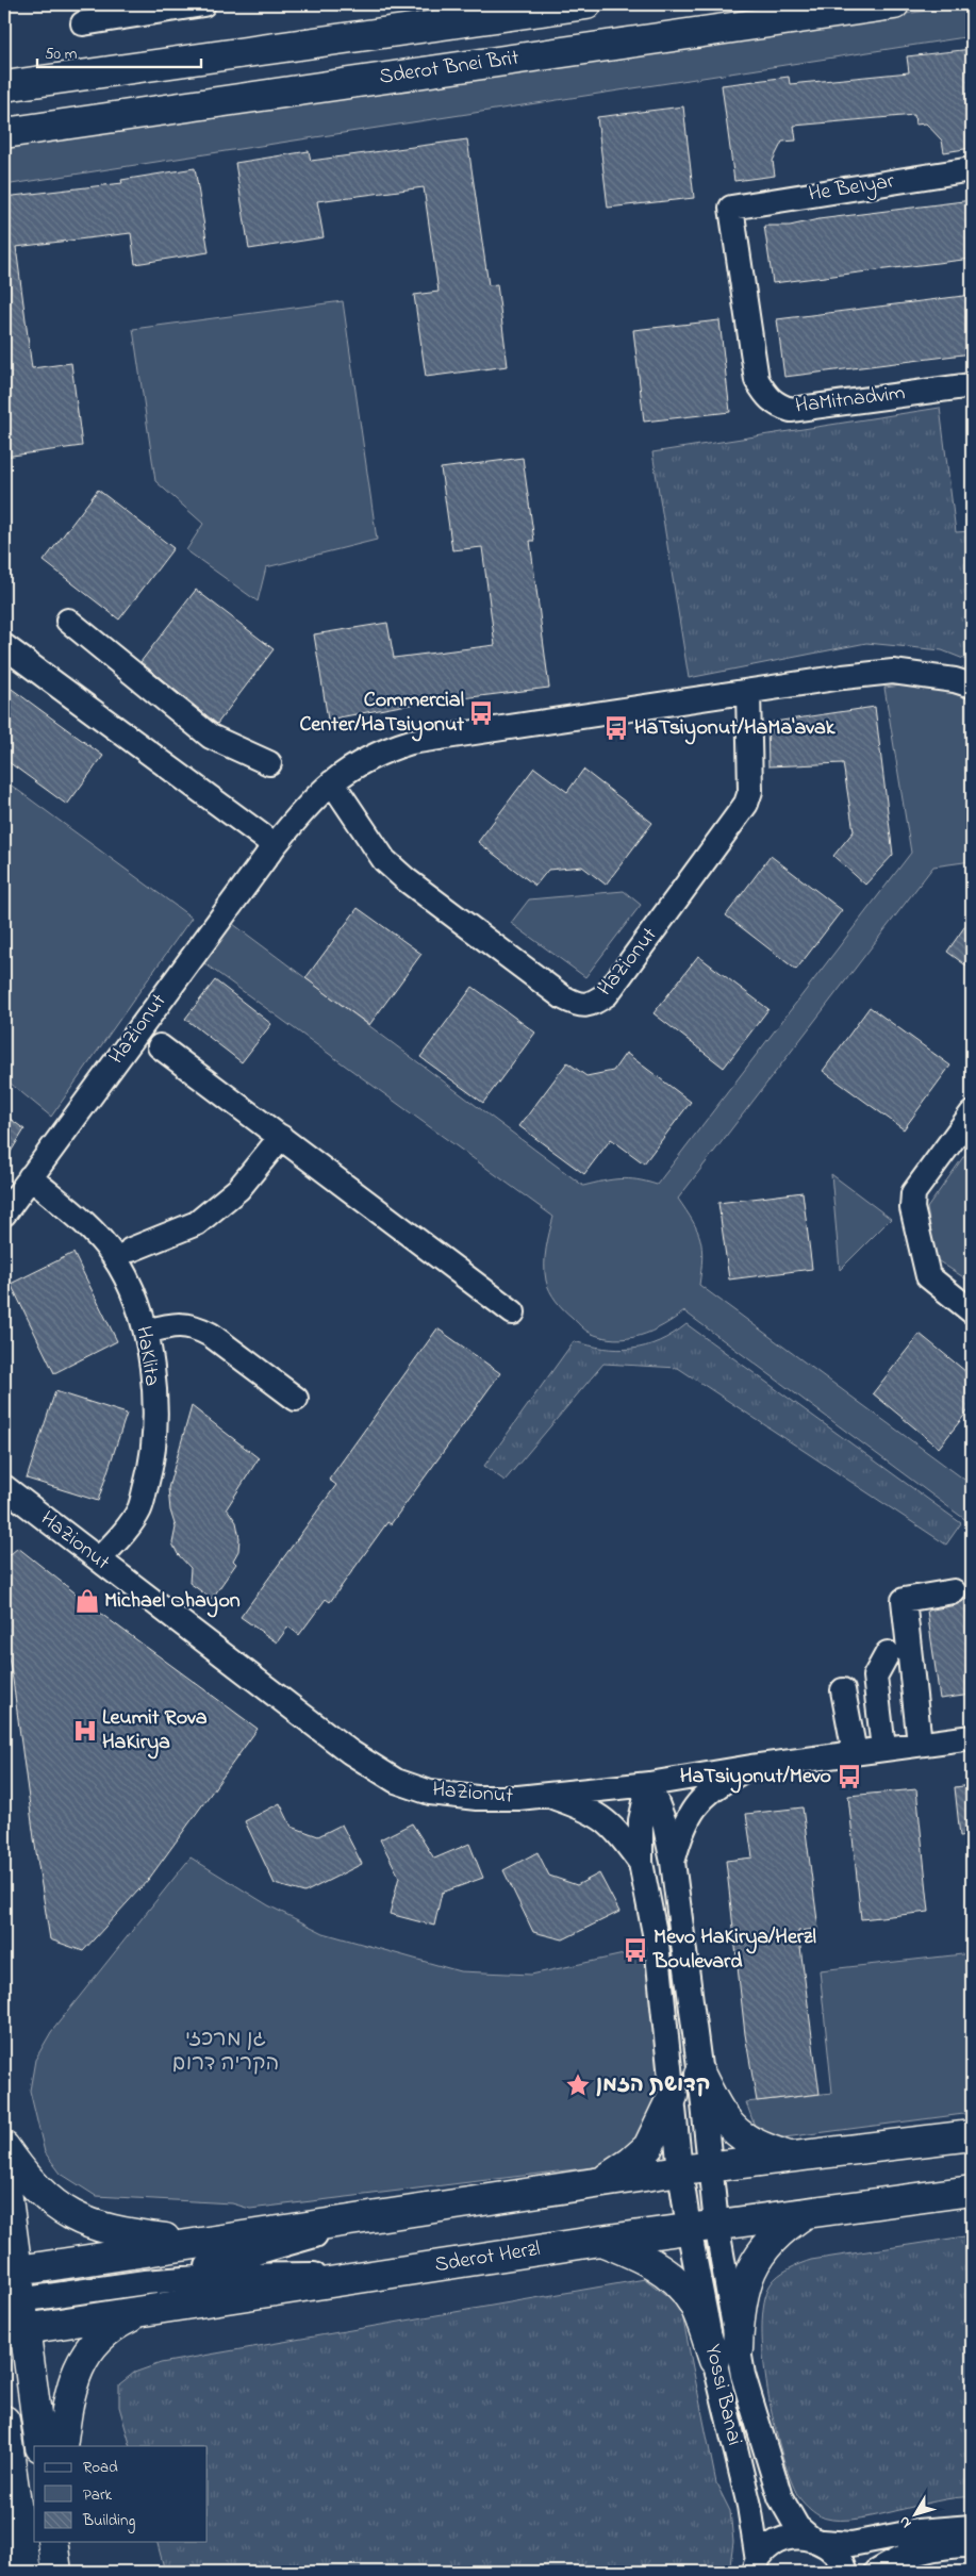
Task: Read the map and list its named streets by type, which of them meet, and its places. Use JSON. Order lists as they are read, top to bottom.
{
  "streets": {
    "main road": ["Sderot Bnei Brit", "Sderot Herzl"],
    "street": [
      "He BeIyar",
      "HaMitnadvim",
      "HaZionut",
      "HaKlita",
      "Yossi Banai"
    ]
  },
  "crossings": [
    ["He BeIyar", "HaMitnadvim"],
    ["HaZionut", "HaKlita"],
    ["Sderot Herzl", "Yossi Banai"]
  ],
  "parks": ["גן מרכזי הקריה דרום"],
  "places": {
    "bus stop": [
      "Commercial Center/HaTsiyonut",
      "HaTsiyonut/HaMa'avak",
      "HaTsiyonut/Mevo",
      "Mevo HaKirya/Herzl Boulevard"
    ],
    "shop": ["Michael Ohayon"],
    "hospital": ["Leumit Rova HaKirya"],
    "place": ["קדושת הזמן"]
  },
  "legend": ["Road", "Park", "Building"],
  "scale_bar": "50 m",
  "north": "bottom left"
}
